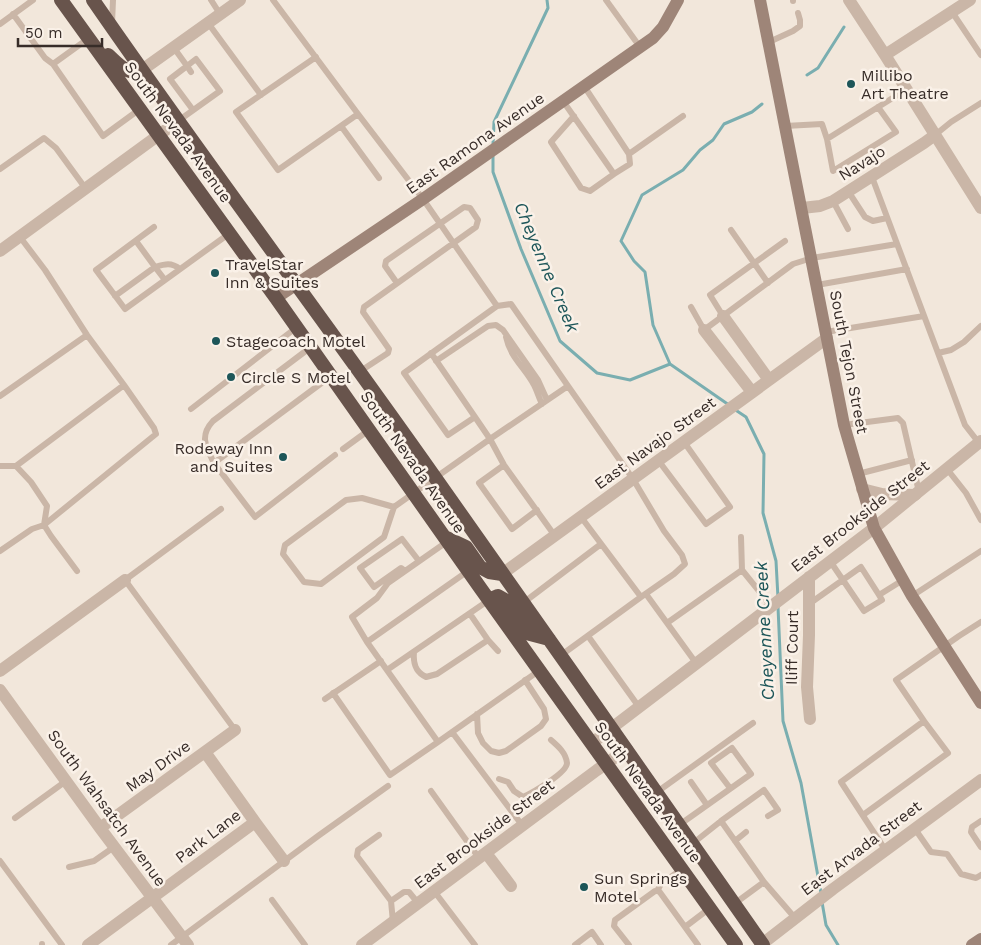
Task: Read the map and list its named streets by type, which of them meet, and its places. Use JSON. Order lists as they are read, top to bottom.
{
  "streets": {
    "highway": ["South Nevada Avenue"],
    "main road": ["East Ramona Avenue", "South Tejon Street"],
    "street": [
      "Navajo",
      "East Navajo Street",
      "East Brookside Street",
      "Iliff Court",
      "May Drive",
      "South Wahsatch Avenue",
      "Park Lane",
      "East Arvada Street"
    ]
  },
  "crossings": [
    ["South Nevada Avenue", "East Ramona Avenue"],
    ["South Nevada Avenue", "East Navajo Street"],
    ["South Nevada Avenue", "East Brookside Street"],
    ["South Nevada Avenue", "East Arvada Street"],
    ["Navajo", "South Tejon Street"],
    ["South Tejon Street", "East Navajo Street"],
    ["South Tejon Street", "East Brookside Street"],
    ["East Brookside Street", "Iliff Court"],
    ["May Drive", "South Wahsatch Avenue"],
    ["May Drive", "Park Lane"],
    ["South Wahsatch Avenue", "Park Lane"]
  ],
  "water": ["Cheyenne Creek"],
  "places": [
    "Millibo Art Theatre",
    "TravelStar Inn & Suites",
    "Stagecoach Motel",
    "Circle S Motel",
    "Rodeway Inn and Suites",
    "Sun Springs Motel"
  ],
  "scale_bar": "50 m"
}
